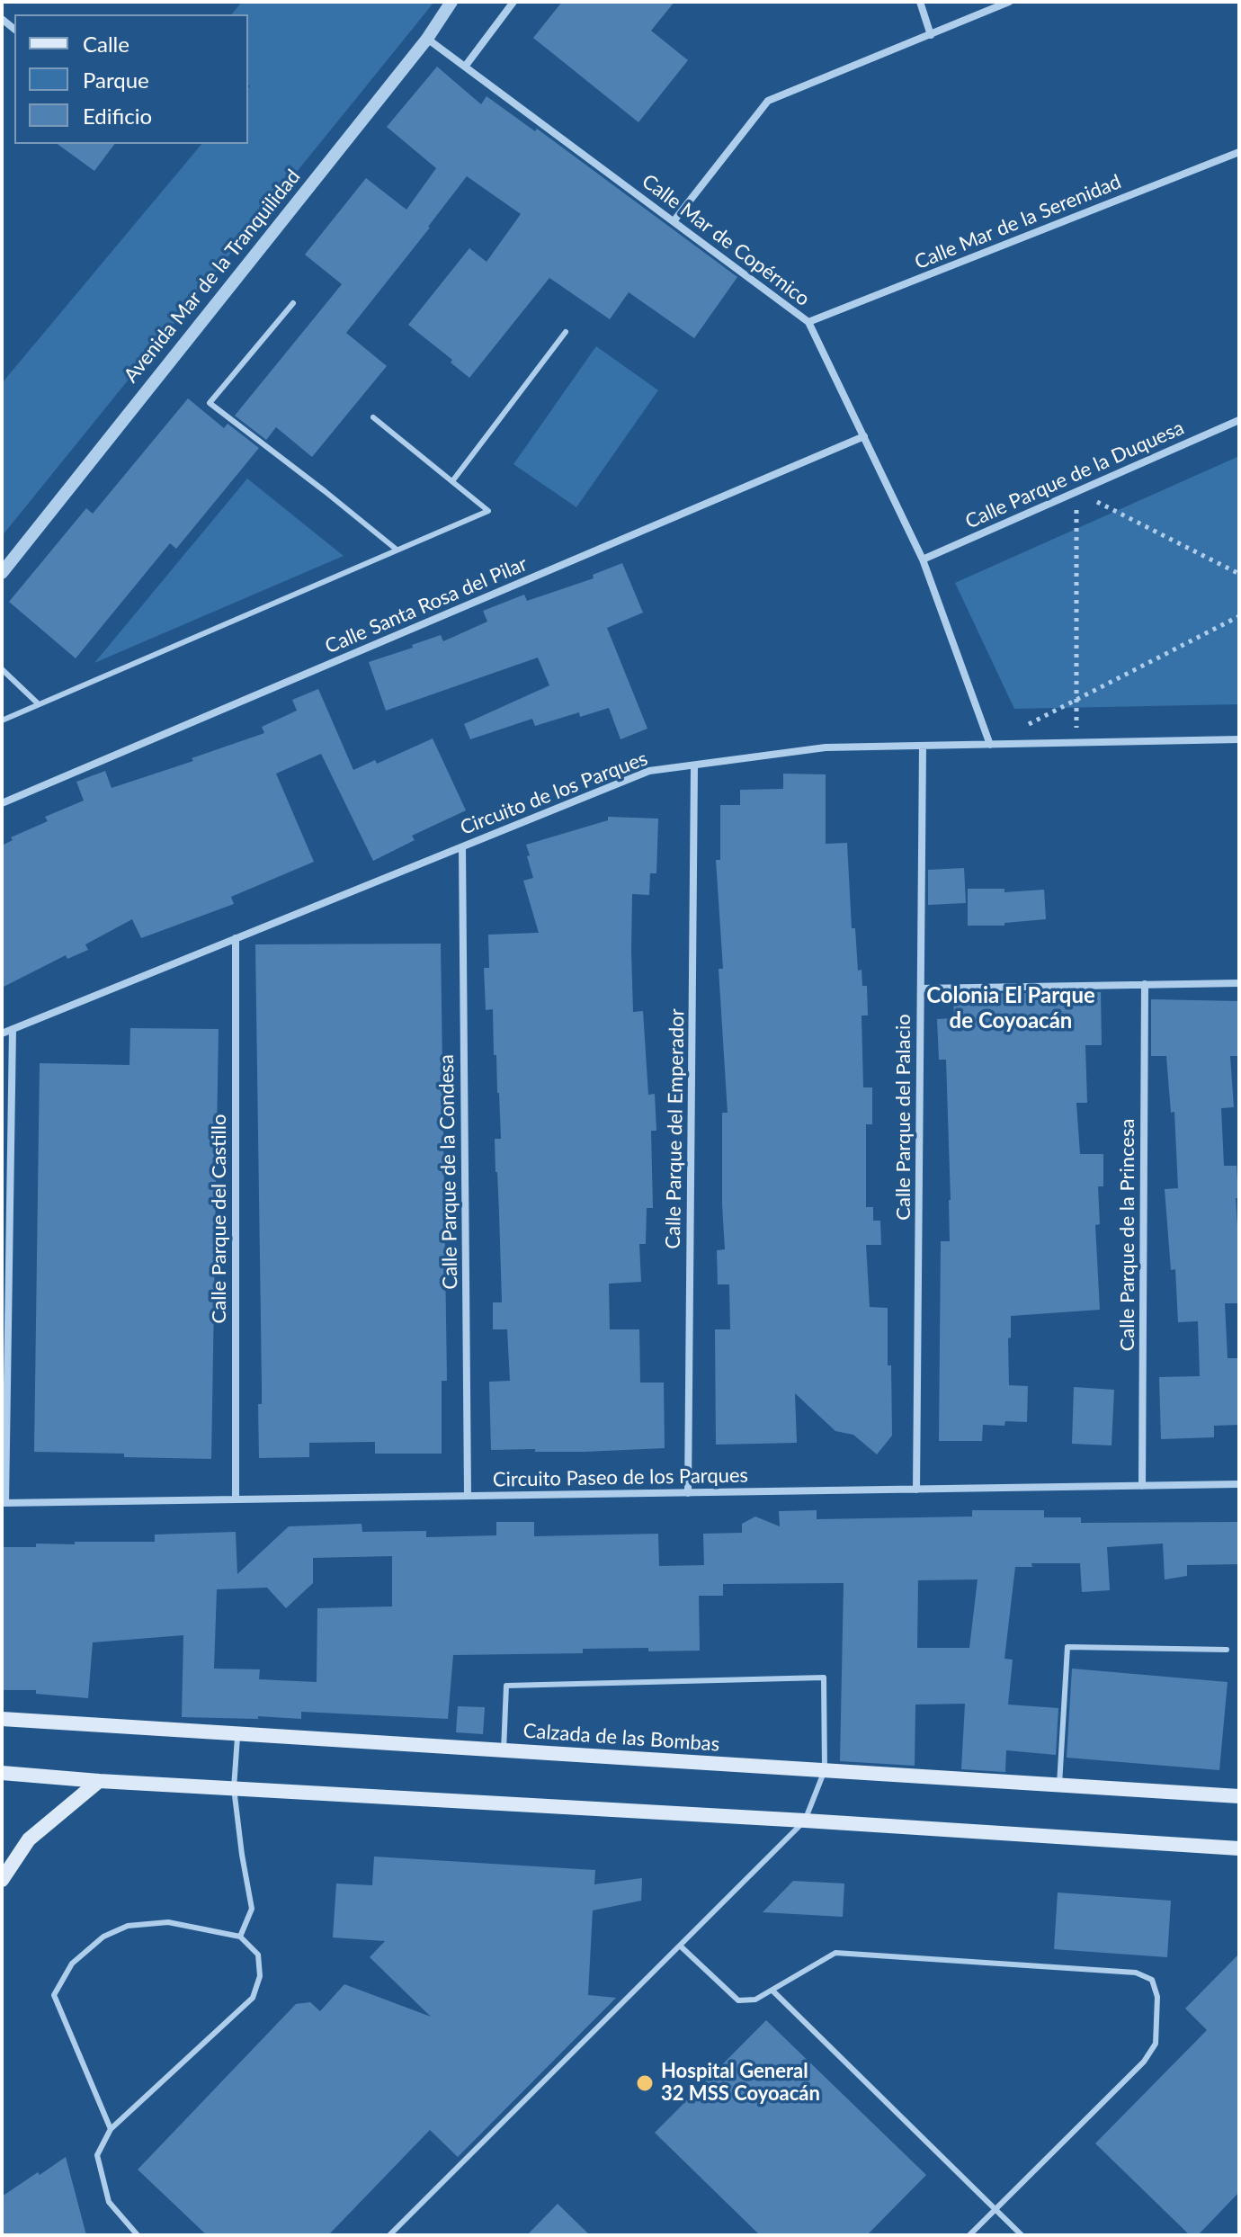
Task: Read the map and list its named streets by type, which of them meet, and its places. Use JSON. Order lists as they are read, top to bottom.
{
  "streets": {
    "main road": ["Calzada de las Bombas"],
    "street": [
      "Calle Mar de la Serenidad",
      "Calle Mar de Copérnico",
      "Avenida Mar de la Tranquilidad",
      "Calle Parque de la Duquesa",
      "Calle Santa Rosa del Pilar",
      "Circuito de los Parques",
      "Calle Parque del Palacio",
      "Calle Parque del Emperador",
      "Calle Parque de la Condesa",
      "Calle Parque del Castillo",
      "Calle Parque de la Princesa",
      "Circuito Paseo de los Parques"
    ]
  },
  "crossings": [
    ["Calle Mar de la Serenidad", "Calle Mar de Copérnico"],
    ["Calle Mar de Copérnico", "Avenida Mar de la Tranquilidad"],
    ["Calle Mar de Copérnico", "Calle Parque de la Duquesa"],
    ["Calle Mar de Copérnico", "Calle Santa Rosa del Pilar"],
    ["Calle Mar de Copérnico", "Circuito de los Parques"],
    ["Circuito de los Parques", "Calle Parque del Palacio"],
    ["Circuito de los Parques", "Calle Parque del Emperador"],
    ["Circuito de los Parques", "Calle Parque de la Condesa"],
    ["Circuito de los Parques", "Calle Parque del Castillo"],
    ["Calle Parque del Palacio", "Circuito Paseo de los Parques"],
    ["Calle Parque del Emperador", "Circuito Paseo de los Parques"],
    ["Calle Parque de la Condesa", "Circuito Paseo de los Parques"],
    ["Calle Parque del Castillo", "Circuito Paseo de los Parques"],
    ["Calle Parque de la Princesa", "Circuito Paseo de los Parques"]
  ],
  "districts": ["Colonia El Parque de Coyoacán"],
  "places": ["Hospital General 32 MSS Coyoacán"],
  "legend": ["Calle", "Parque", "Edificio"]
}
